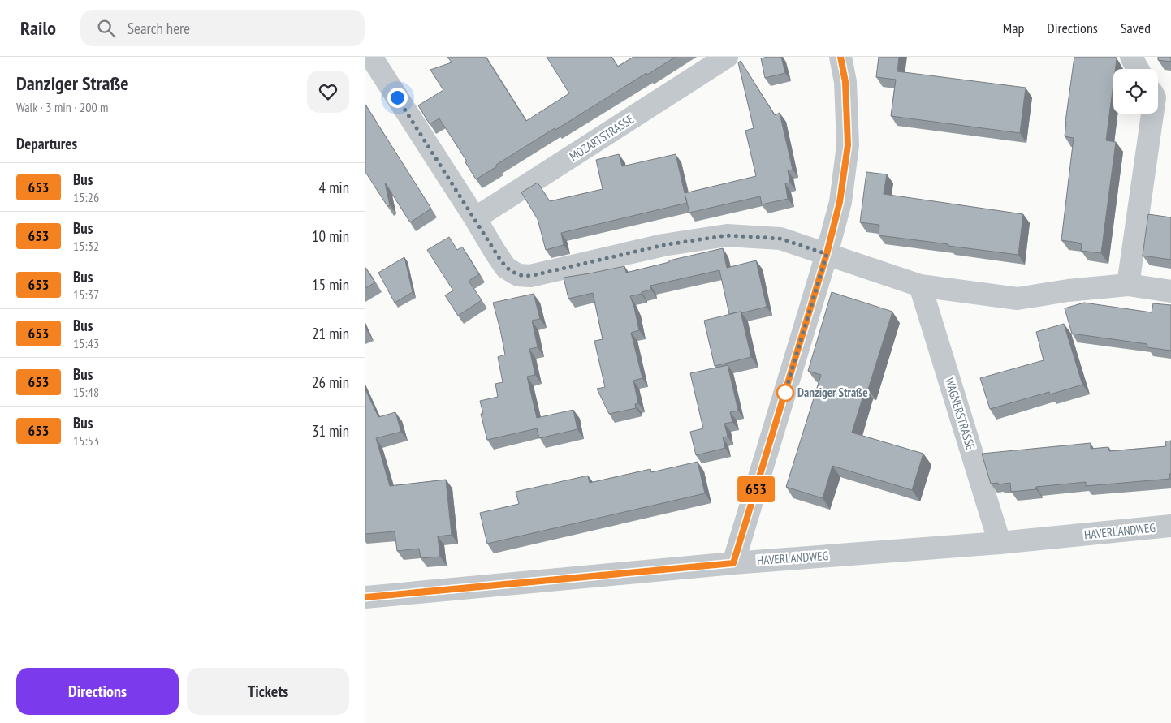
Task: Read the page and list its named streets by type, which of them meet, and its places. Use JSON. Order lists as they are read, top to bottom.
{
  "streets": {
    "street": ["MOZARTSTRASSE", "WAGNERSTRASSE", "HAVERLANDWEG"]
  },
  "crossings": [
    ["WAGNERSTRASSE", "HAVERLANDWEG"]
  ],
  "places": ["Danziger Straße"],
  "lines": ["bus line 653"],
  "page": {
    "header": "Railo",
    "search": "Search here",
    "nav": ["Map", "Directions", "Saved"],
    "heading": [
      ["Danziger Straße", "Walk · 3 min · 200 m"],
      "Departures"
    ],
    "on_map": "653",
    "list": [
      {
        "mark": "653",
        "name": "Bus",
        "note": "15:26",
        "value": "4 min"
      },
      {
        "mark": "653",
        "name": "Bus",
        "note": "15:32",
        "value": "10 min"
      },
      {
        "mark": "653",
        "name": "Bus",
        "note": "15:37",
        "value": "15 min"
      },
      {
        "mark": "653",
        "name": "Bus",
        "note": "15:43",
        "value": "21 min"
      },
      {
        "mark": "653",
        "name": "Bus",
        "note": "15:48",
        "value": "26 min"
      },
      {
        "mark": "653",
        "name": "Bus",
        "note": "15:53",
        "value": "31 min"
      }
    ],
    "buttons": ["Directions", "Tickets"]
  }
}
